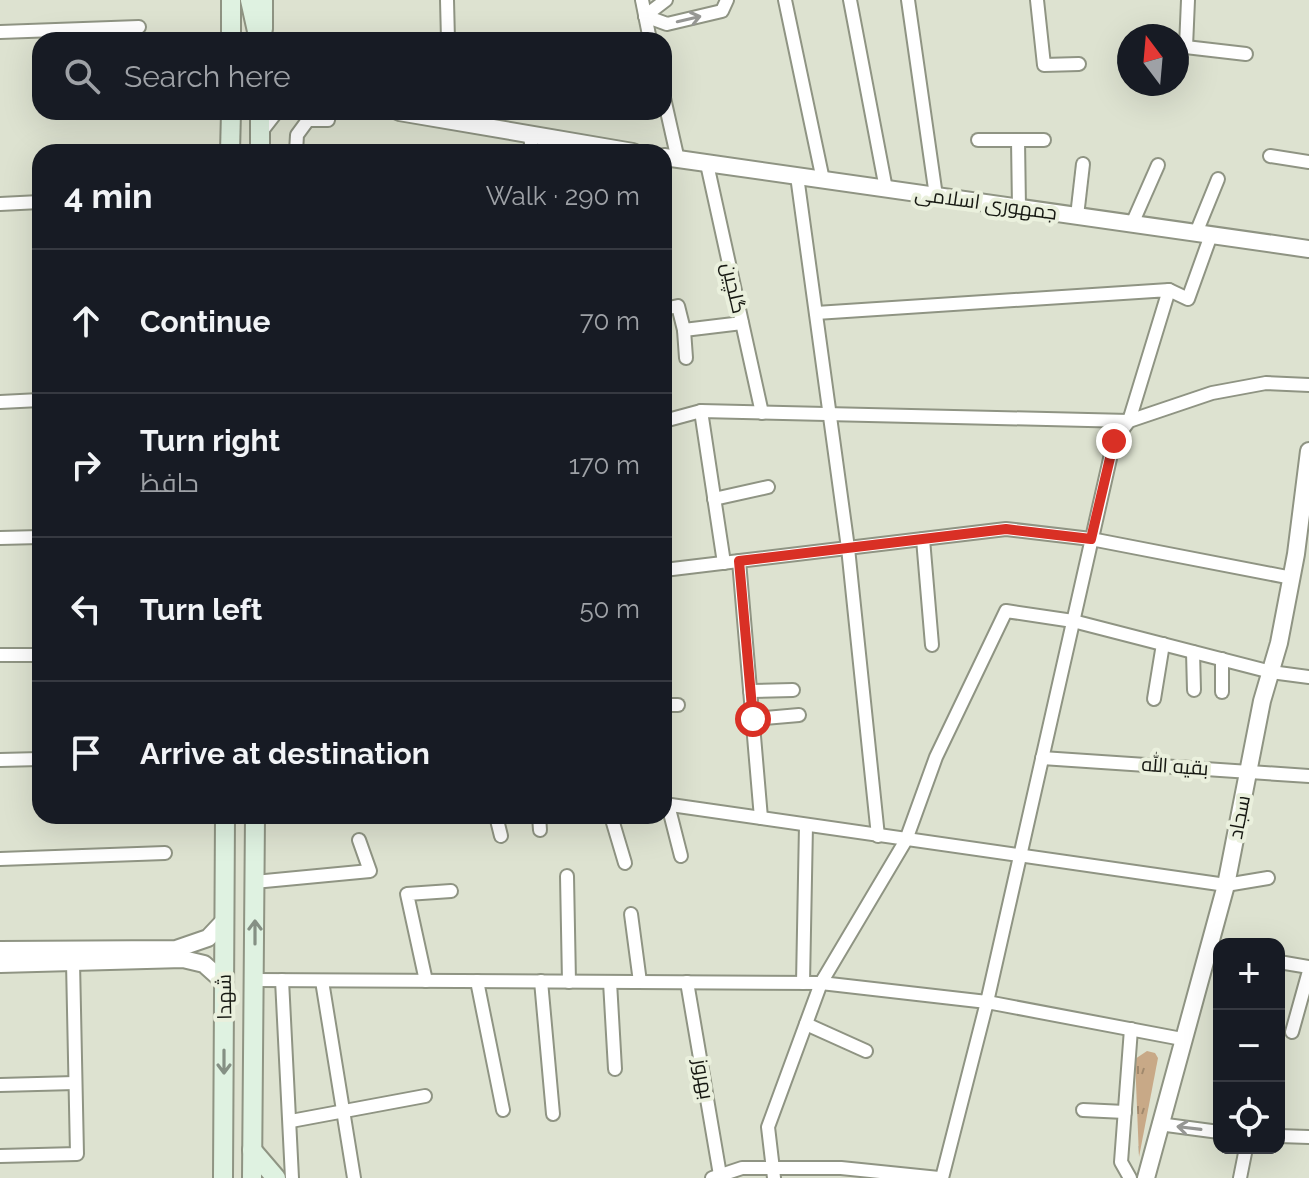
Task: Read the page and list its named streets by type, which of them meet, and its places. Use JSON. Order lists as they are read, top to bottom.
{
  "streets": {
    "main road": ["شهدا"],
    "street": [
      "جمهوری اسلامی",
      "گلچین",
      "بقیه الله",
      "سجاد",
      "بهروز"
    ]
  },
  "crossings": [
    ["جمهوری اسلامی", "گلچین"],
    ["بقیه الله", "سجاد"]
  ],
  "north": "top",
  "page": {
    "search": "Search here",
    "heading": ["4 min", "Walk · 290 m"],
    "list": [
      ["Continue", "70 m"],
      ["Turn right", "حافظ", "170 m"],
      ["Turn left", "50 m"],
      "Arrive at destination"
    ],
    "map_buttons": ["+", "−"]
  }
}
